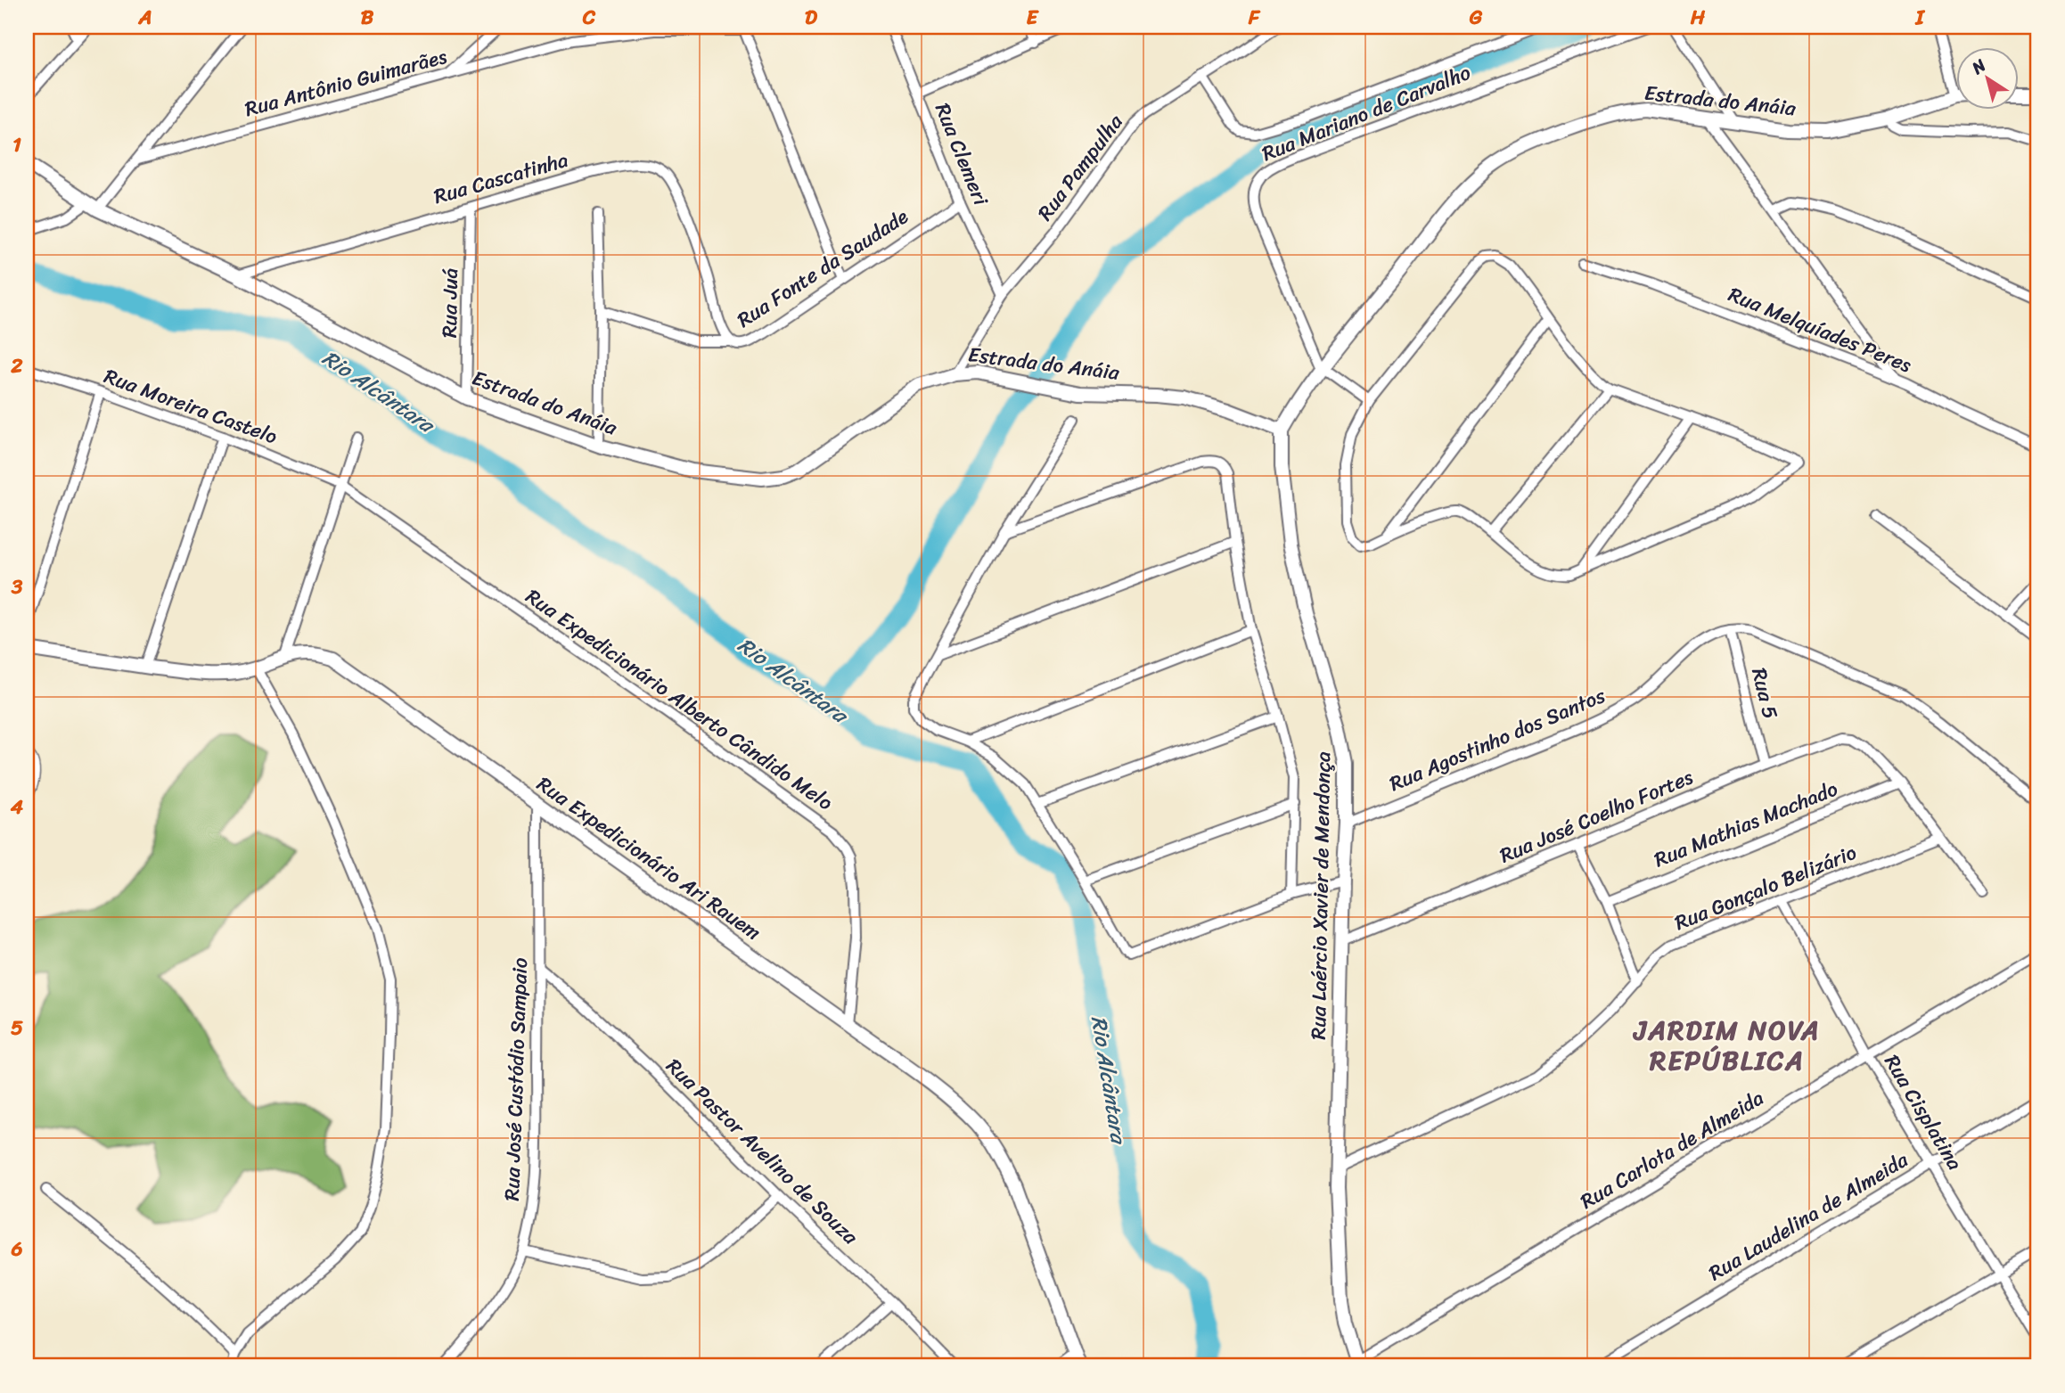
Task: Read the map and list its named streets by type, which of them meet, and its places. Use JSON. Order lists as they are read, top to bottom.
{
  "streets": {
    "street": [
      "Rua Antônio Guimarães",
      "Estrada do Anáia",
      "Rua Mariano de Carvalho",
      "Rua Clemeri",
      "Rua Pampulha",
      "Rua Cascatinha",
      "Rua Fonte da Saudade",
      "Rua Juá",
      "Rua Melquíades Peres",
      "Rua Moreira Castelo",
      "Rua 5",
      "Rua Expedicionário Alberto Cândido Melo",
      "Rua Agostinho dos Santos",
      "Rua José Coelho Fortes",
      "Rua Mathias Machado",
      "Rua Expedicionário Ari Rauem",
      "Rua Gonçalo Belizário",
      "Rua Laércio Xavier de Mendonça",
      "Rua José Custódio Sampaio",
      "Rua Cisplatina",
      "Rua Carlota de Almeida",
      "Rua Pastor Avelino de Souza",
      "Rua Laudelina de Almeida"
    ]
  },
  "crossings": [
    ["Rua Antônio Guimarães", "Rua Fonte da Saudade"],
    ["Estrada do Anáia", "Rua Mariano de Carvalho"],
    ["Estrada do Anáia", "Rua Pampulha"],
    ["Estrada do Anáia", "Rua Cascatinha"],
    ["Estrada do Anáia", "Rua Juá"],
    ["Estrada do Anáia", "Rua Laércio Xavier de Mendonça"],
    ["Rua Clemeri", "Rua Pampulha"],
    ["Rua Clemeri", "Rua Fonte da Saudade"],
    ["Rua Cascatinha", "Rua Fonte da Saudade"],
    ["Rua Cascatinha", "Rua Juá"],
    ["Rua Moreira Castelo", "Rua Expedicionário Alberto Cândido Melo"],
    ["Rua 5", "Rua Agostinho dos Santos"],
    ["Rua 5", "Rua José Coelho Fortes"],
    ["Rua Expedicionário Alberto Cândido Melo", "Rua Expedicionário Ari Rauem"],
    ["Rua Agostinho dos Santos", "Rua Laércio Xavier de Mendonça"],
    ["Rua José Coelho Fortes", "Rua Mathias Machado"],
    ["Rua José Coelho Fortes", "Rua Laércio Xavier de Mendonça"],
    ["Rua Expedicionário Ari Rauem", "Rua José Custódio Sampaio"],
    ["Rua Gonçalo Belizário", "Rua Laércio Xavier de Mendonça"],
    ["Rua Gonçalo Belizário", "Rua Cisplatina"],
    ["Rua Laércio Xavier de Mendonça", "Rua Carlota de Almeida"],
    ["Rua José Custódio Sampaio", "Rua Pastor Avelino de Souza"],
    ["Rua Cisplatina", "Rua Carlota de Almeida"],
    ["Rua Cisplatina", "Rua Laudelina de Almeida"]
  ],
  "districts": ["JARDIM NOVA REPÚBLICA"],
  "water": ["Rio Alcântara"],
  "north": "top left",
  "grid": {
    "columns": [
      "A",
      "B",
      "C",
      "D",
      "E",
      "F",
      "G",
      "H",
      "I"
    ],
    "rows": [
      "1",
      "2",
      "3",
      "4",
      "5",
      "6"
    ]
  }
}
